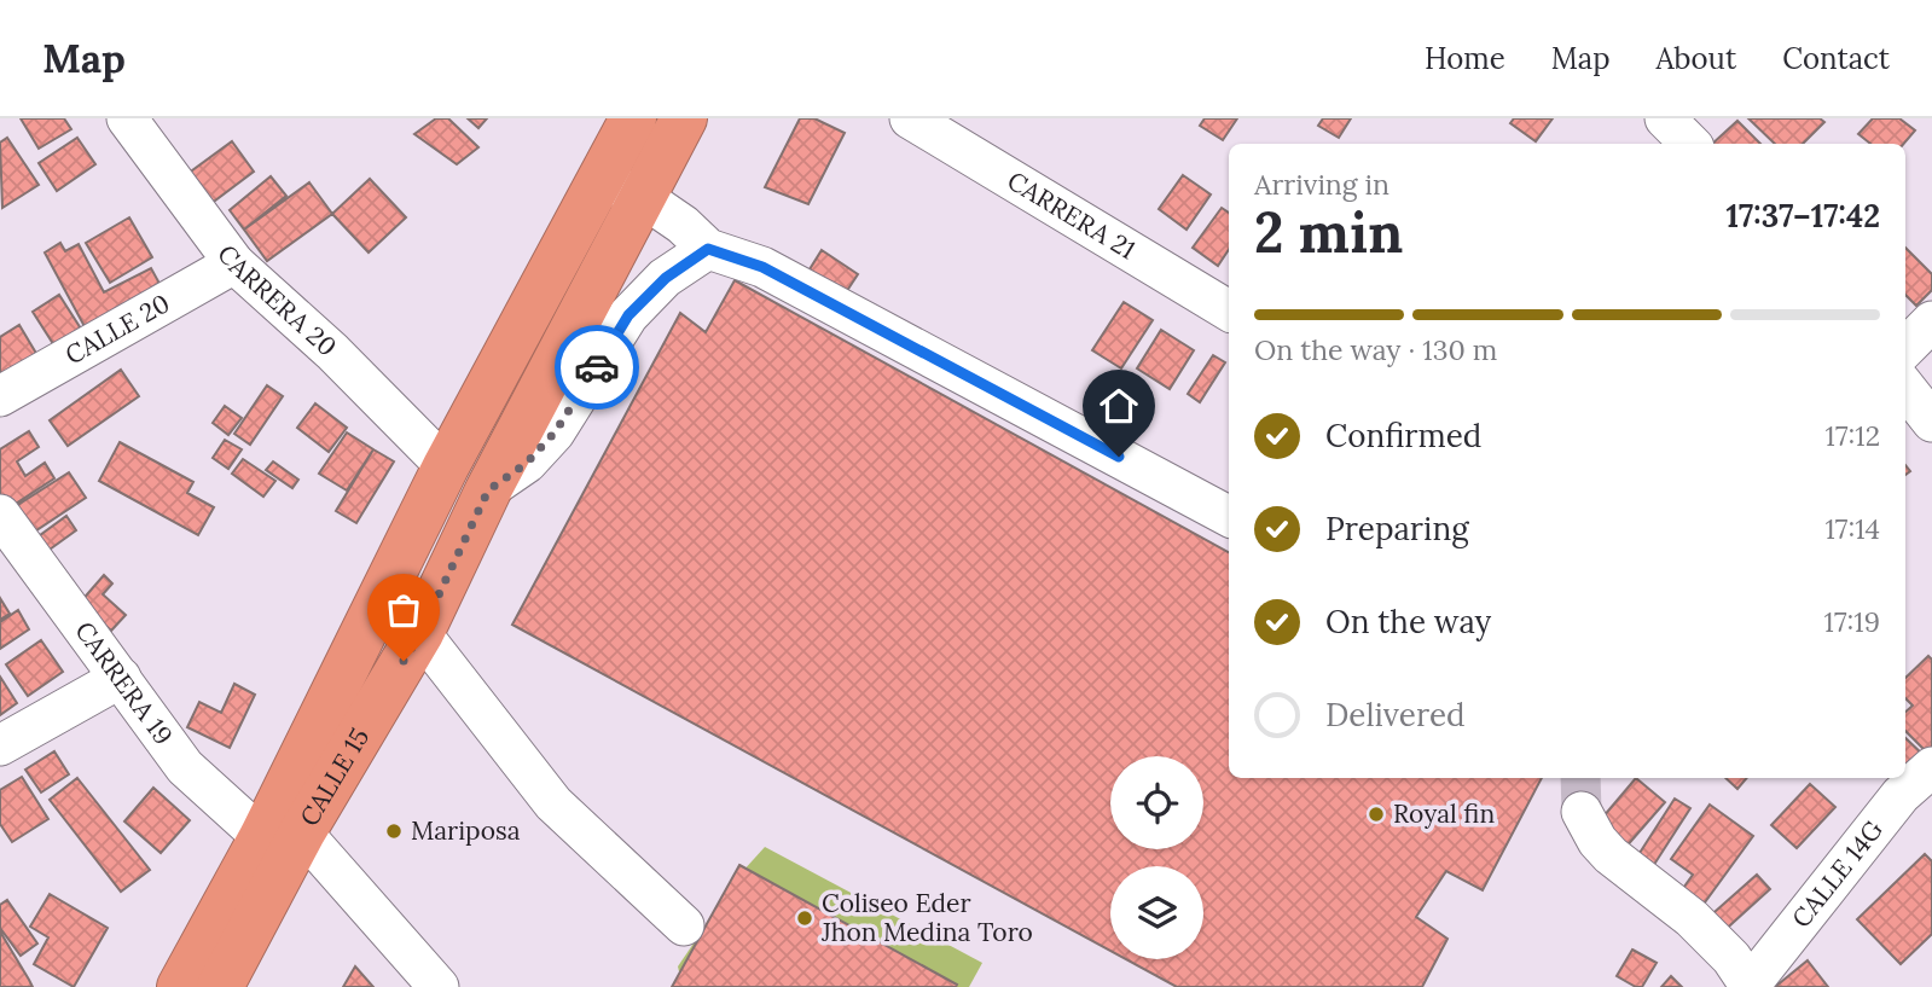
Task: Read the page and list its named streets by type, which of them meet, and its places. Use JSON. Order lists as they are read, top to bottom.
{
  "streets": {
    "highway": ["CALLE 15"],
    "street": [
      "CARRERA 21",
      "CARRERA 20",
      "CALLE 20",
      "CARRERA 19",
      "CALLE 14G"
    ]
  },
  "crossings": [
    ["CARRERA 20", "CALLE 20"],
    ["CARRERA 20", "CALLE 15"],
    ["CARRERA 19", "CALLE 15"]
  ],
  "places": ["Royal fin", "Mariposa", "Coliseo Eder Jhon Medina Toro"],
  "page": {
    "header": "Map",
    "nav": [
      "Home",
      "Map",
      "About",
      "Contact"
    ],
    "heading": ["2 min", "Arriving in", "17:37–17:42"],
    "bar": "On the way · 130 m",
    "list": [
      ["Confirmed", "17:12"],
      ["Preparing", "17:14"],
      ["On the way", "17:19"],
      "Delivered"
    ]
  }
}
